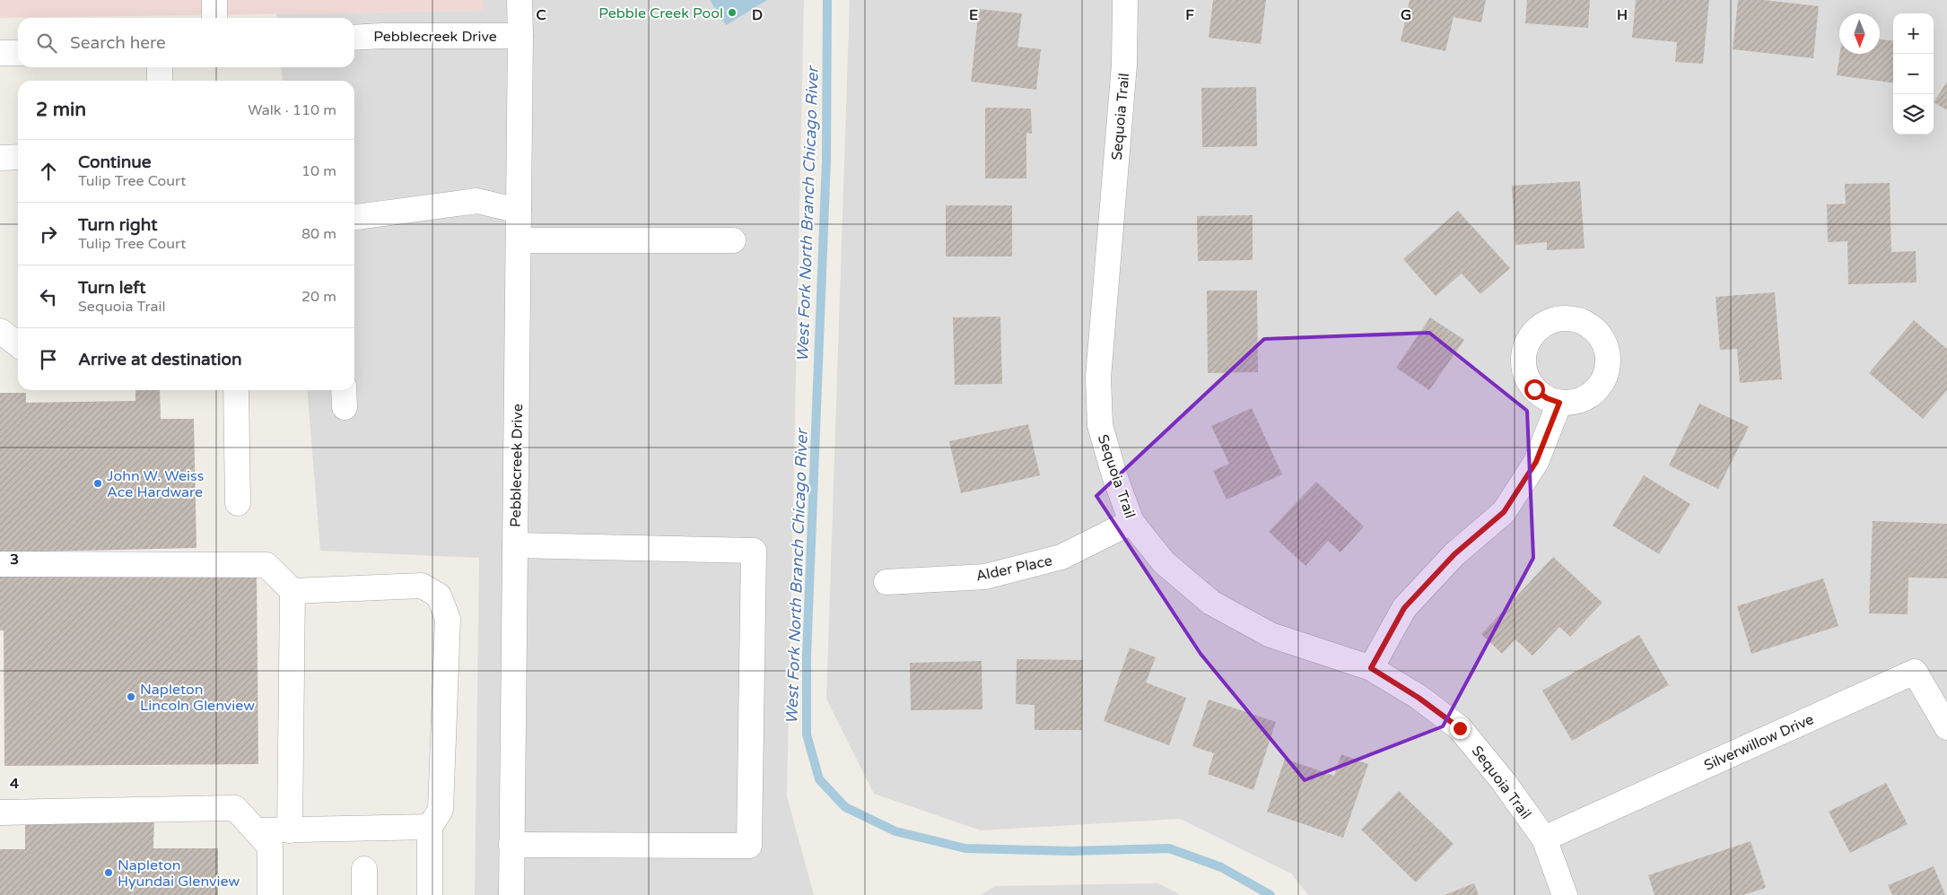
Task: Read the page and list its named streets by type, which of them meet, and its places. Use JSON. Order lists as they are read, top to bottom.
{
  "streets": {
    "street": [
      "Pebblecreek Drive",
      "Sequoia Trail",
      "Alder Place",
      "Silverwillow Drive"
    ]
  },
  "crossings": [
    ["Sequoia Trail", "Alder Place"],
    ["Sequoia Trail", "Silverwillow Drive"]
  ],
  "water": ["West Fork North Branch Chicago River"],
  "places": [
    "Pebble Creek Pool",
    "John W. Weiss Ace Hardware",
    "Napleton Lincoln Glenview",
    "Napleton Hyundai Glenview"
  ],
  "north": "bottom",
  "page": {
    "map_buttons": ["+", "−"],
    "search": "Search here",
    "heading": ["2 min", "Walk · 110 m"],
    "list": [
      ["Continue", "Tulip Tree Court", "10 m"],
      ["Turn right", "Tulip Tree Court", "80 m"],
      ["Turn left", "Sequoia Trail", "20 m"],
      "Arrive at destination"
    ]
  },
  "grid": {
    "columns": [
      "C",
      "D",
      "E",
      "F",
      "G",
      "H"
    ],
    "rows": ["3", "4"]
  }
}
